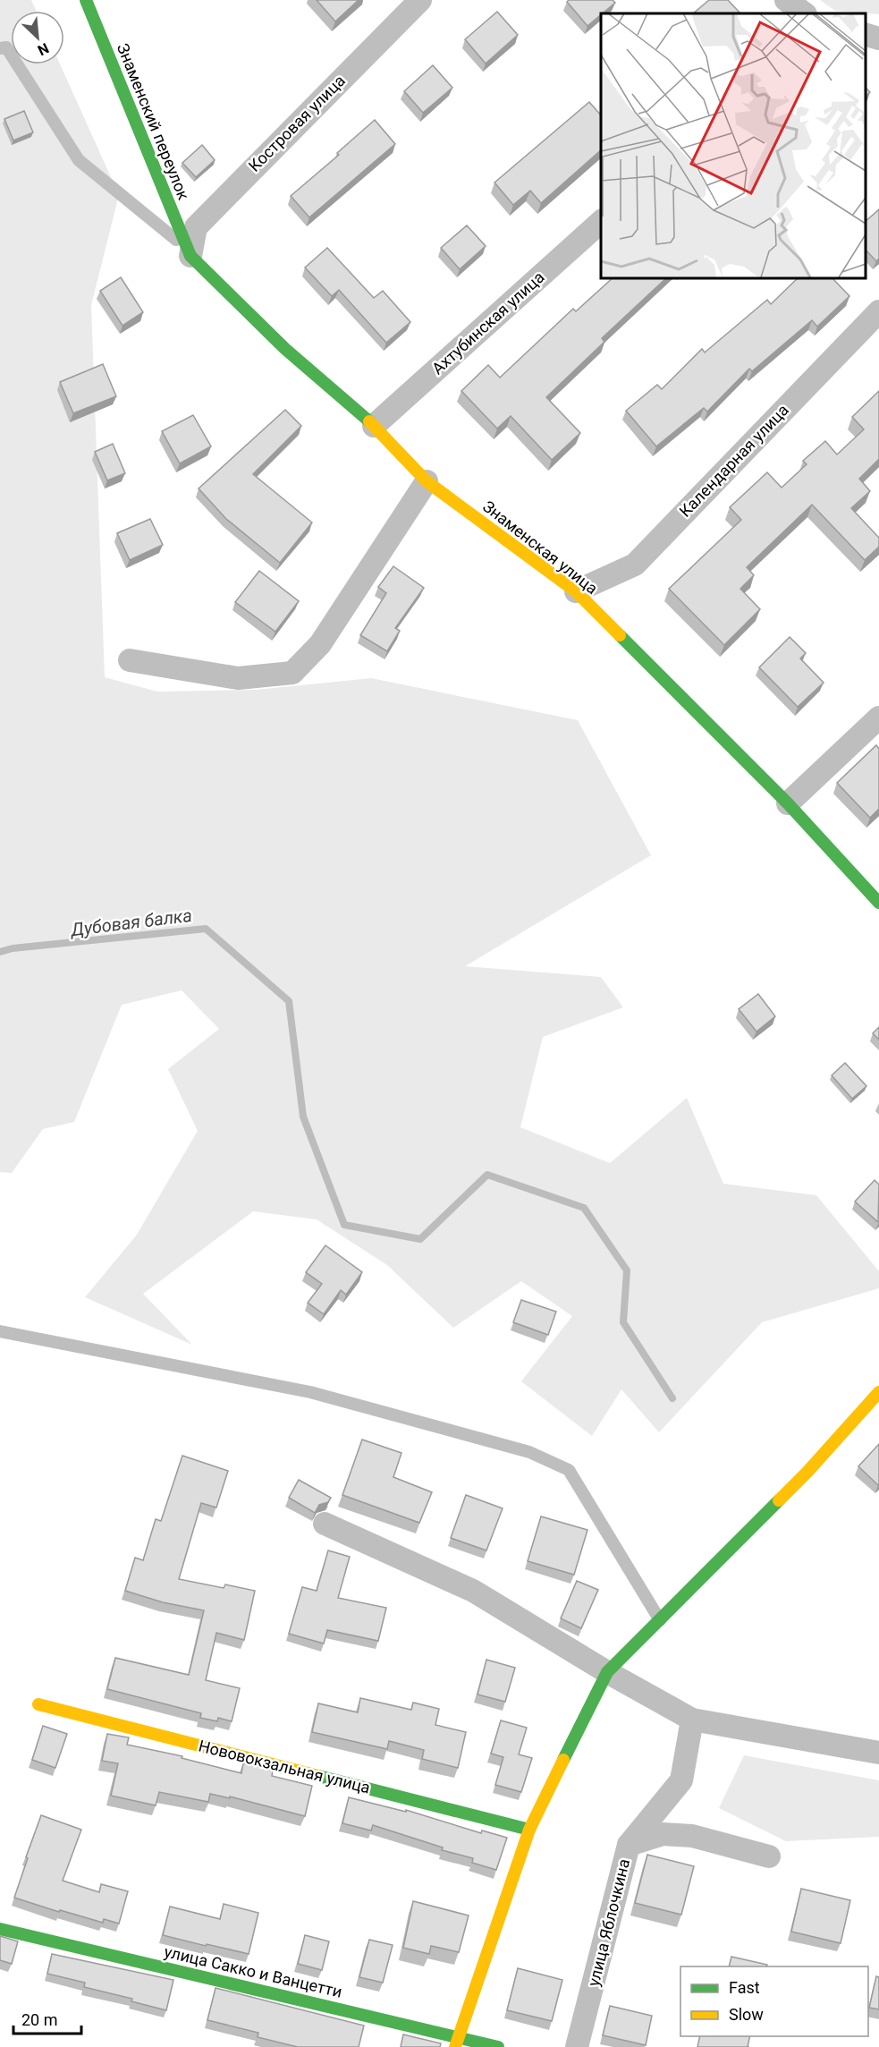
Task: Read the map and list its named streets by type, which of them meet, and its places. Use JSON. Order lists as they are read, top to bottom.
{
  "streets": {
    "street": [
      "Знаменский переулок",
      "Костровая улица",
      "Ахтубинская улица",
      "Календарная улица",
      "Знаменская улица",
      "Нововокзальная улица",
      "улица Яблочкина",
      "улица Сакко и Ванцетти"
    ]
  },
  "crossings": [
    ["Знаменский переулок", "Костровая улица"],
    ["Знаменский переулок", "Знаменская улица"],
    ["Костровая улица", "Знаменская улица"],
    ["Ахтубинская улица", "Знаменская улица"],
    ["Календарная улица", "Знаменская улица"]
  ],
  "water": ["Дубовая балка"],
  "legend": ["Fast", "Slow"],
  "scale_bar": "20 m",
  "north": "bottom right"
}
